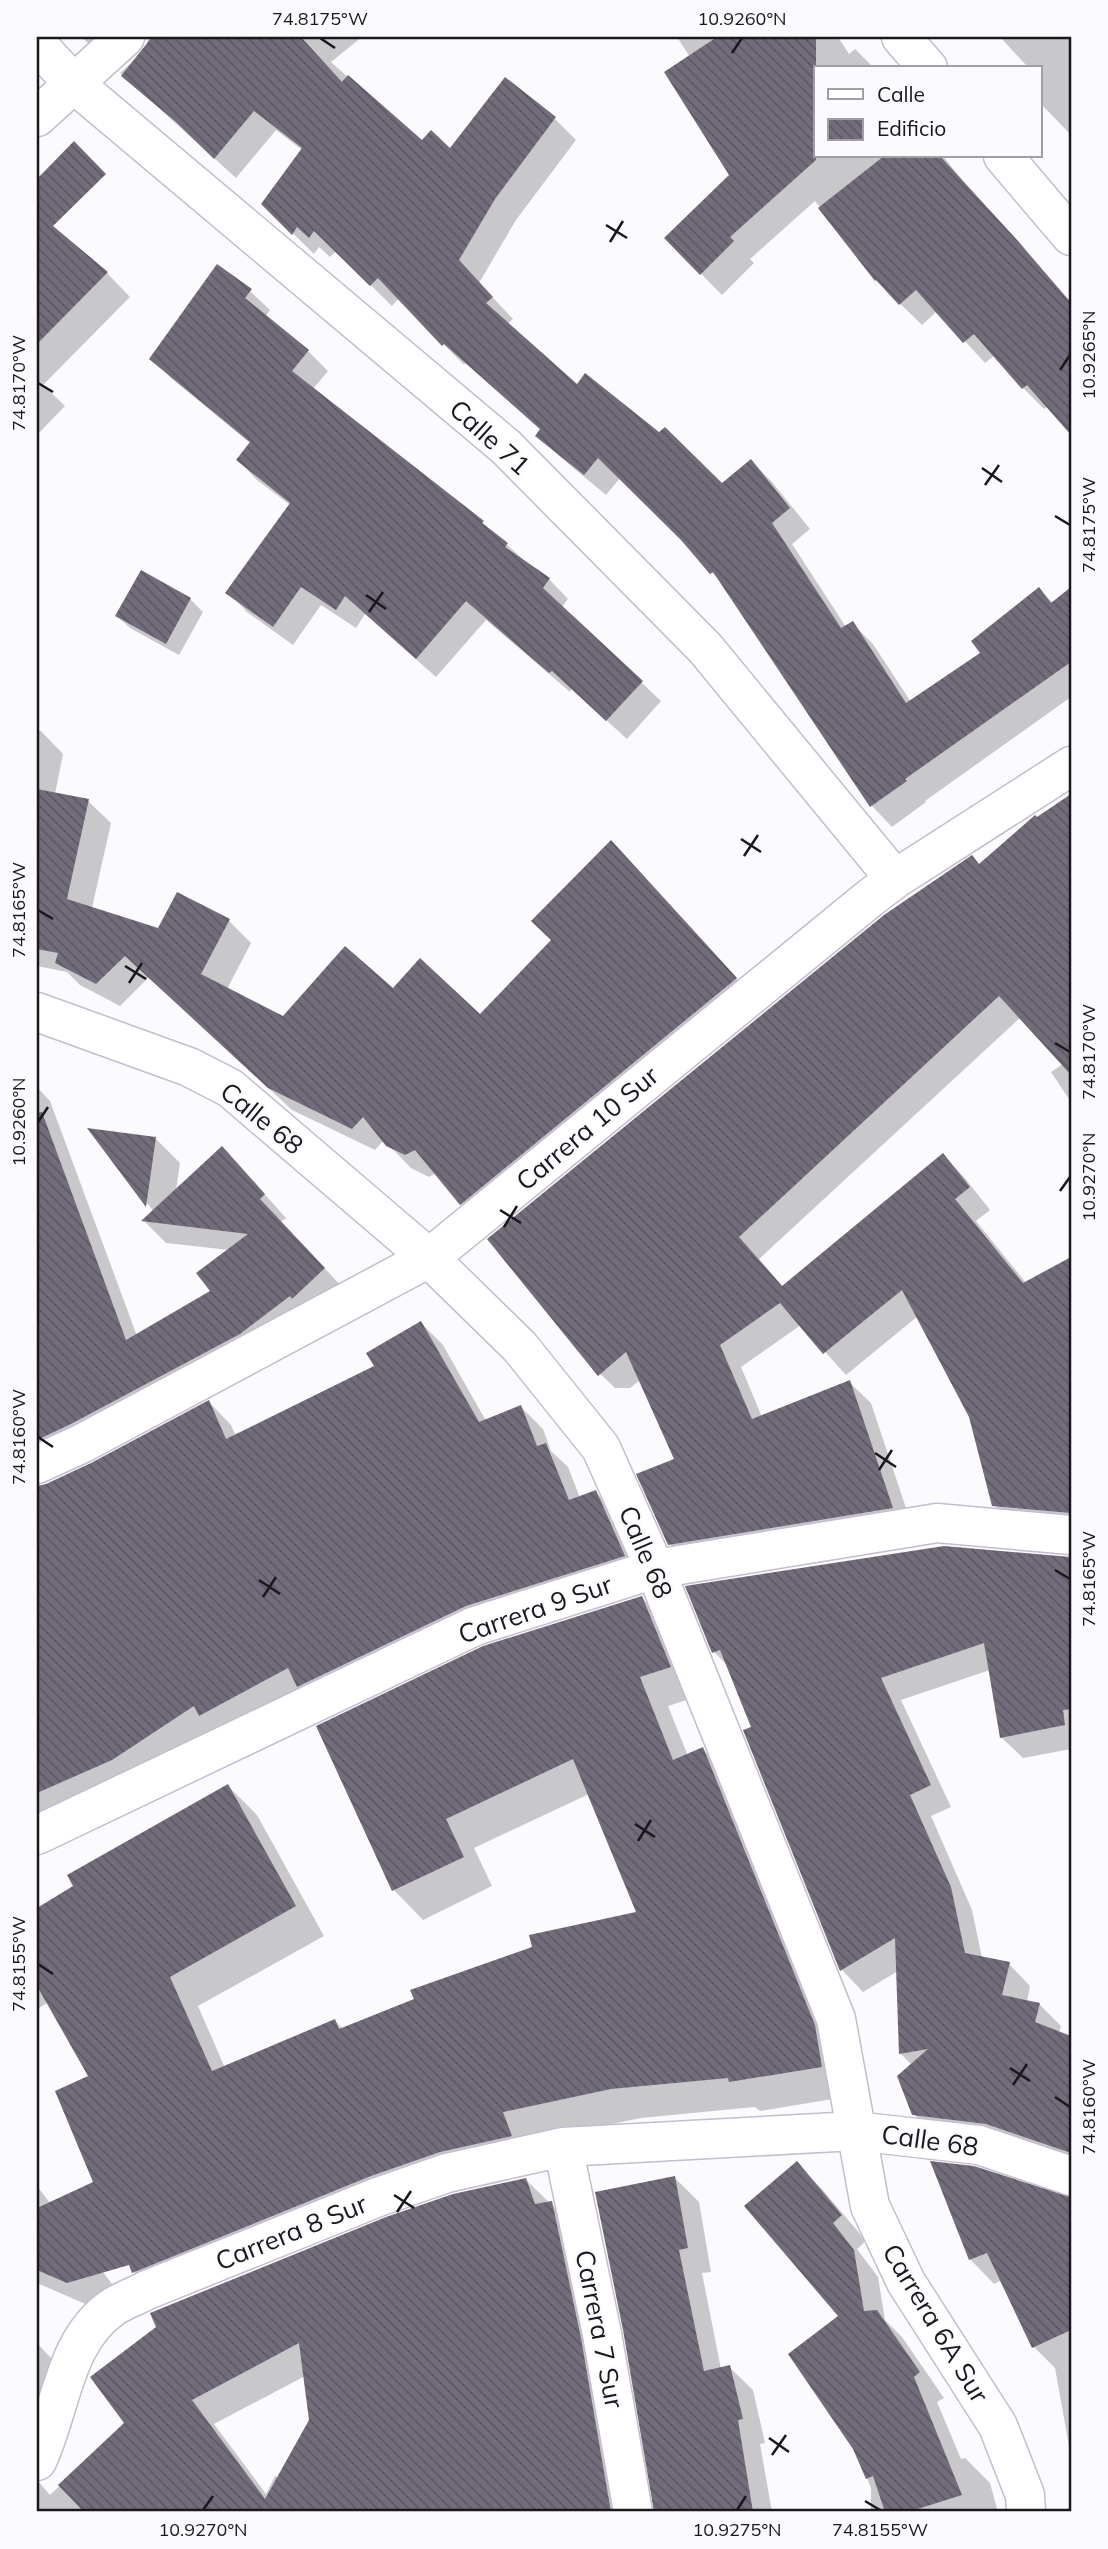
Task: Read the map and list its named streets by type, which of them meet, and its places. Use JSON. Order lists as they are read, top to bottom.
{
  "streets": {
    "street": [
      "Calle 71",
      "Calle 68",
      "Carrera 10 Sur",
      "Carrera 9 Sur",
      "Carrera 8 Sur",
      "Carrera 6A Sur",
      "Carrera 7 Sur"
    ]
  },
  "crossings": [
    ["Calle 71", "Carrera 10 Sur"],
    ["Calle 68", "Carrera 10 Sur"],
    ["Calle 68", "Carrera 9 Sur"],
    ["Calle 68", "Carrera 8 Sur"],
    ["Calle 68", "Carrera 6A Sur"],
    ["Carrera 8 Sur", "Carrera 6A Sur"],
    ["Carrera 8 Sur", "Carrera 7 Sur"]
  ],
  "legend": ["Calle", "Edificio"],
  "coordinates": [
    "74.8175°W",
    "10.9260°N",
    "10.9265°N",
    "74.8170°W",
    "74.8165°W",
    "10.9270°N",
    "74.8160°W",
    "74.8155°W",
    "10.9275°N"
  ]
}
